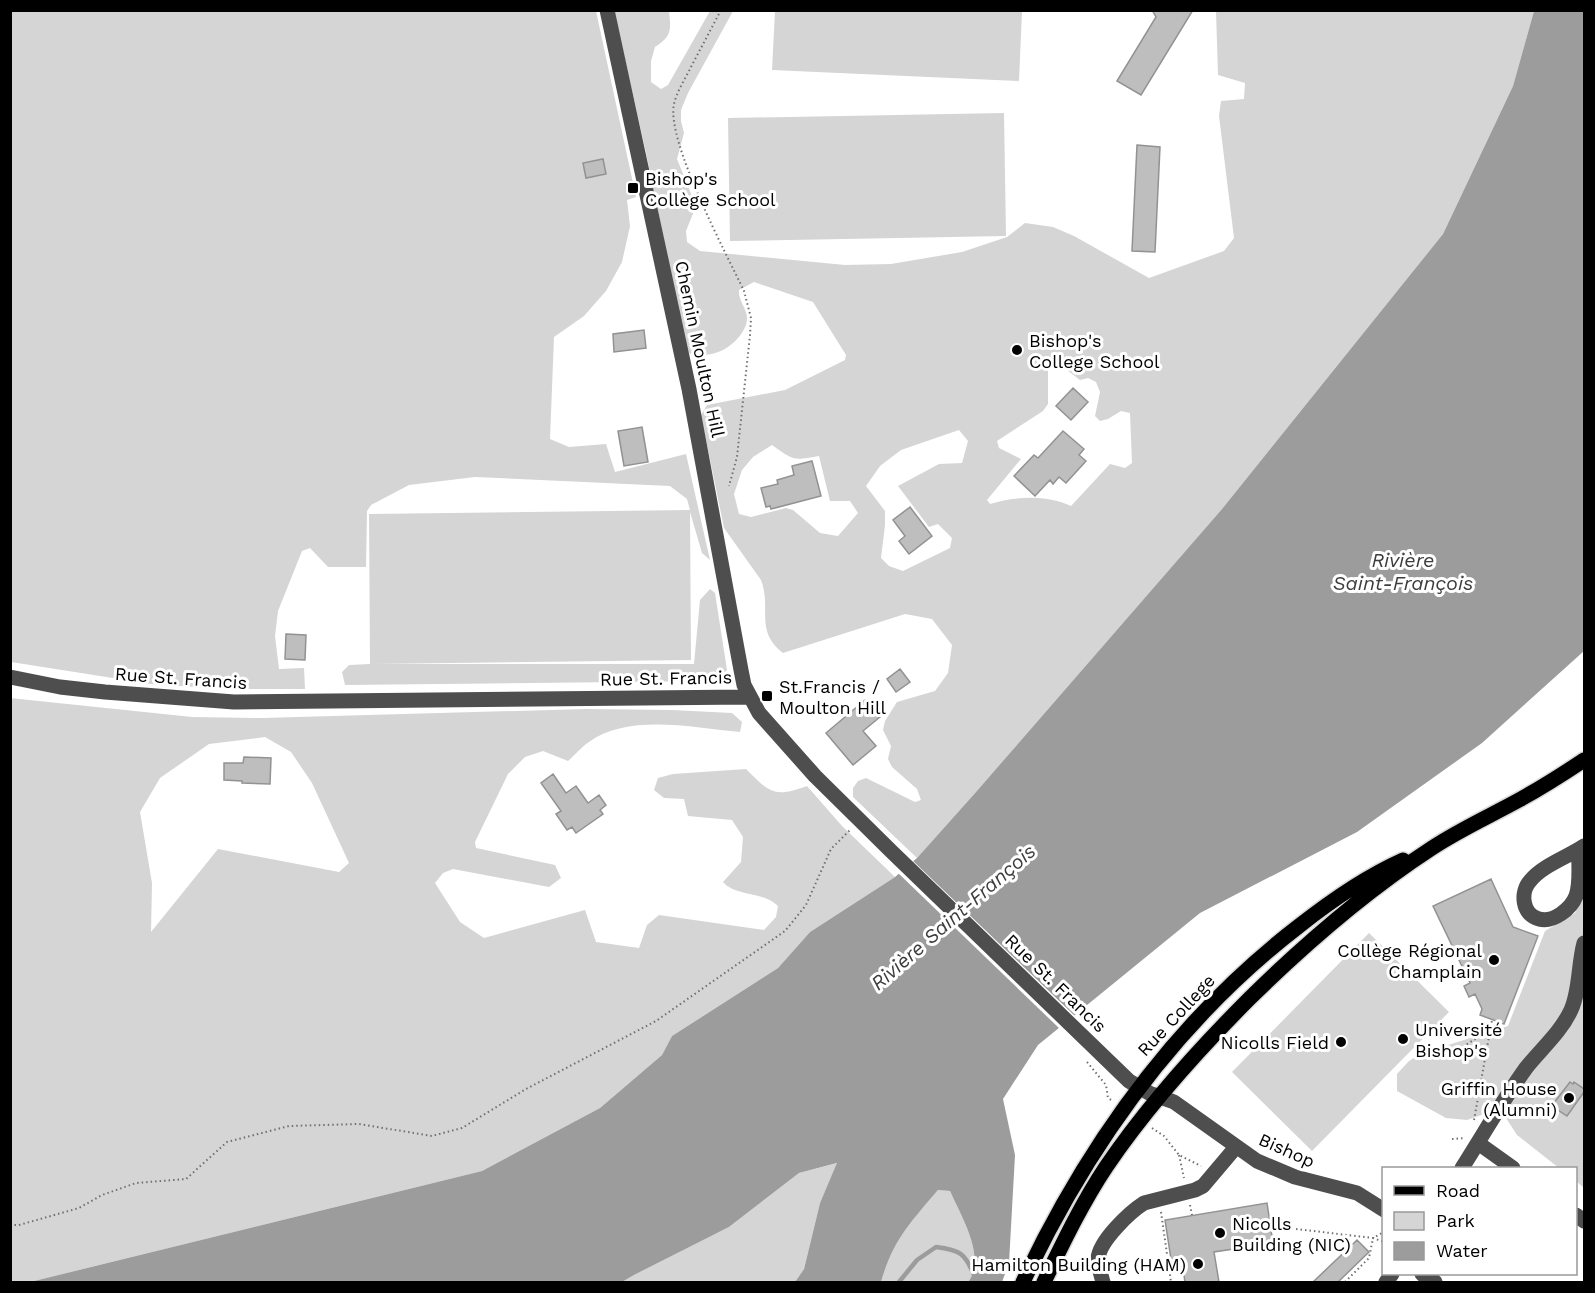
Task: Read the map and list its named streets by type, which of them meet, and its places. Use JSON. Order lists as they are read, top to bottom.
{
  "streets": {
    "main road": ["Rue College"],
    "street": ["Chemin Moulton Hill", "Rue St. Francis", "Bishop"]
  },
  "crossings": [
    ["Chemin Moulton Hill", "Rue St. Francis"],
    ["Rue St. Francis", "Rue College"],
    ["Rue St. Francis", "Bishop"]
  ],
  "water": ["Rivière Saint-François"],
  "places": {
    "transit": ["Bishop's Collège School", "St.Francis / Moulton Hill"],
    "other": [
      "Bishop's College School",
      "Collège Régional Champlain",
      "Université Bishop's",
      "Nicolls Field",
      "Griffin House (Alumni)",
      "Nicolls Building (NIC)",
      "Hamilton Building (HAM)"
    ]
  },
  "legend": ["Road", "Park", "Water"]
}
